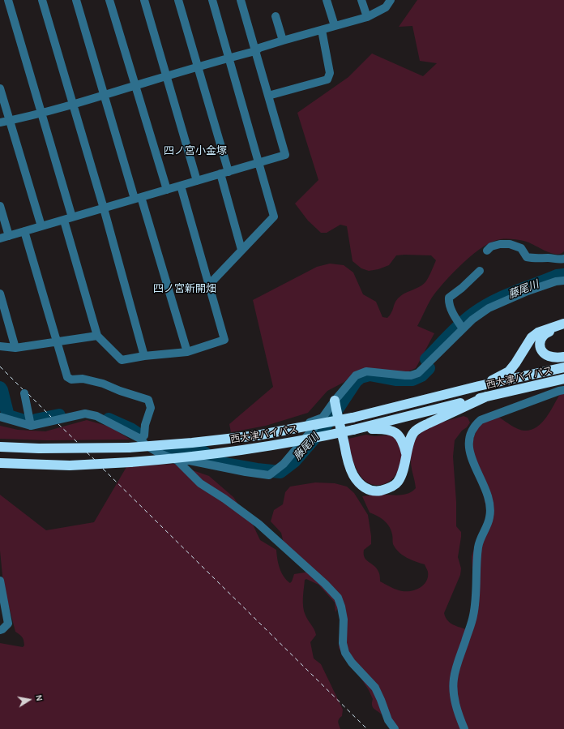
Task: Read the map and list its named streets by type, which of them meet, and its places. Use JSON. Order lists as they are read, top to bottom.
{
  "streets": {
    "highway": ["西大津バイパス"]
  },
  "districts": ["四ノ宮小金塚", "四ノ宮新開畑"],
  "water": ["藤尾川"],
  "north": "right"
}
